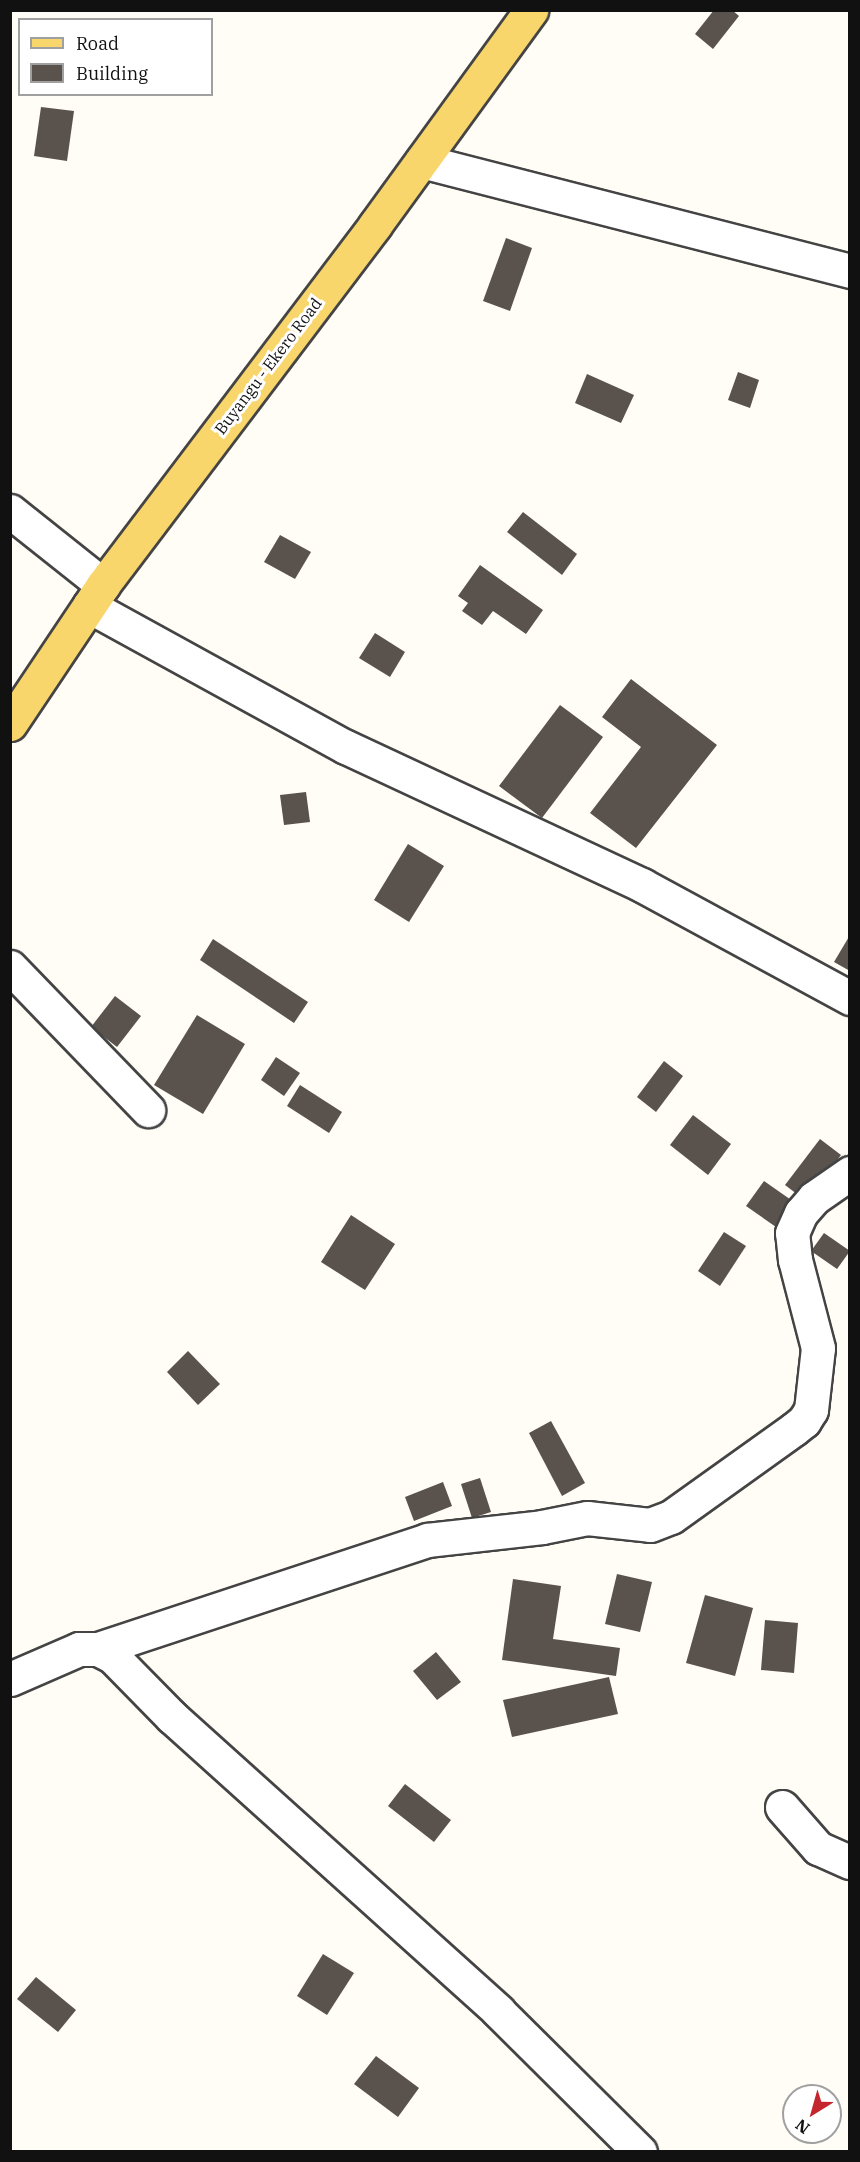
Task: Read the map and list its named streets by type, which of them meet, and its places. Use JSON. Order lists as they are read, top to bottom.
{
  "streets": {
    "main road": ["Buyangu - Ekero Road"]
  },
  "legend": ["Road", "Building"],
  "north": "bottom left"
}
